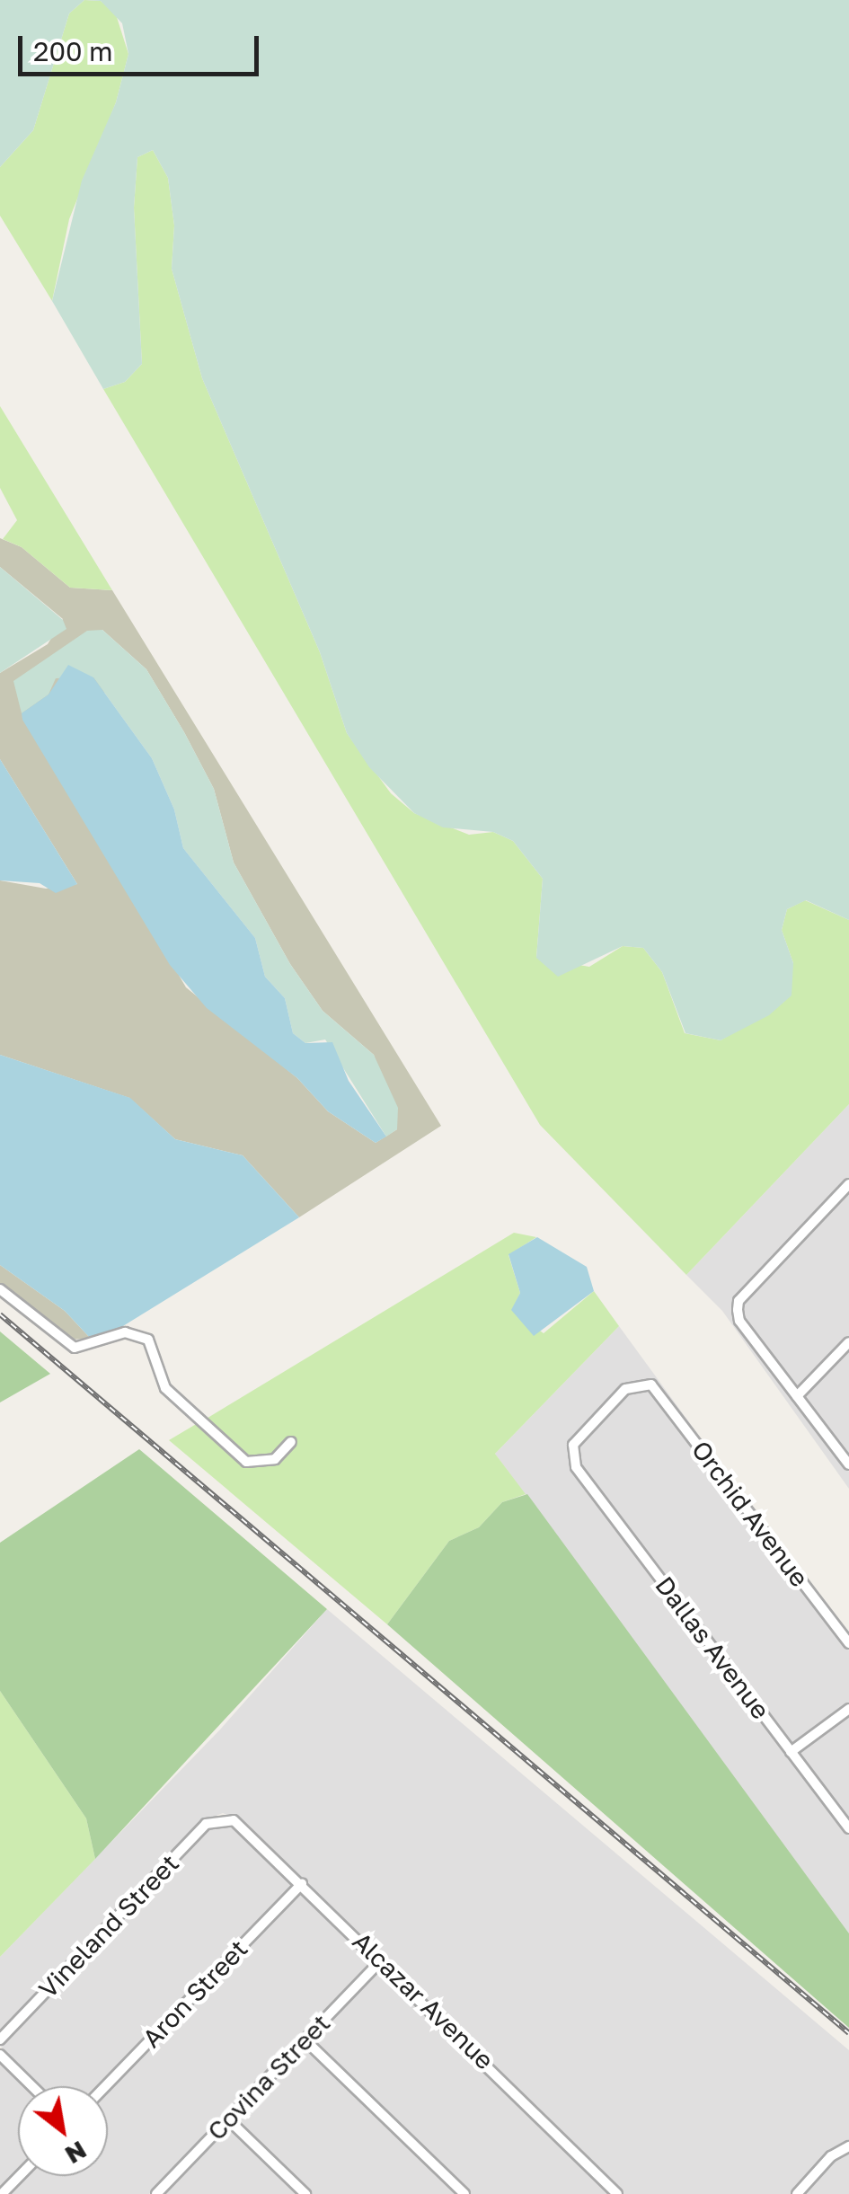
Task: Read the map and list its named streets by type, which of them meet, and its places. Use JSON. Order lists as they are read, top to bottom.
{
  "streets": {
    "street": [
      "Orchid Avenue",
      "Dallas Avenue",
      "Vineland Street",
      "Aron Street",
      "Alcazar Avenue",
      "Covina Street"
    ]
  },
  "crossings": [
    ["Orchid Avenue", "Dallas Avenue"],
    ["Vineland Street", "Alcazar Avenue"],
    ["Aron Street", "Alcazar Avenue"],
    ["Alcazar Avenue", "Covina Street"]
  ],
  "scale_bar": "200 m",
  "north": "bottom right"
}
